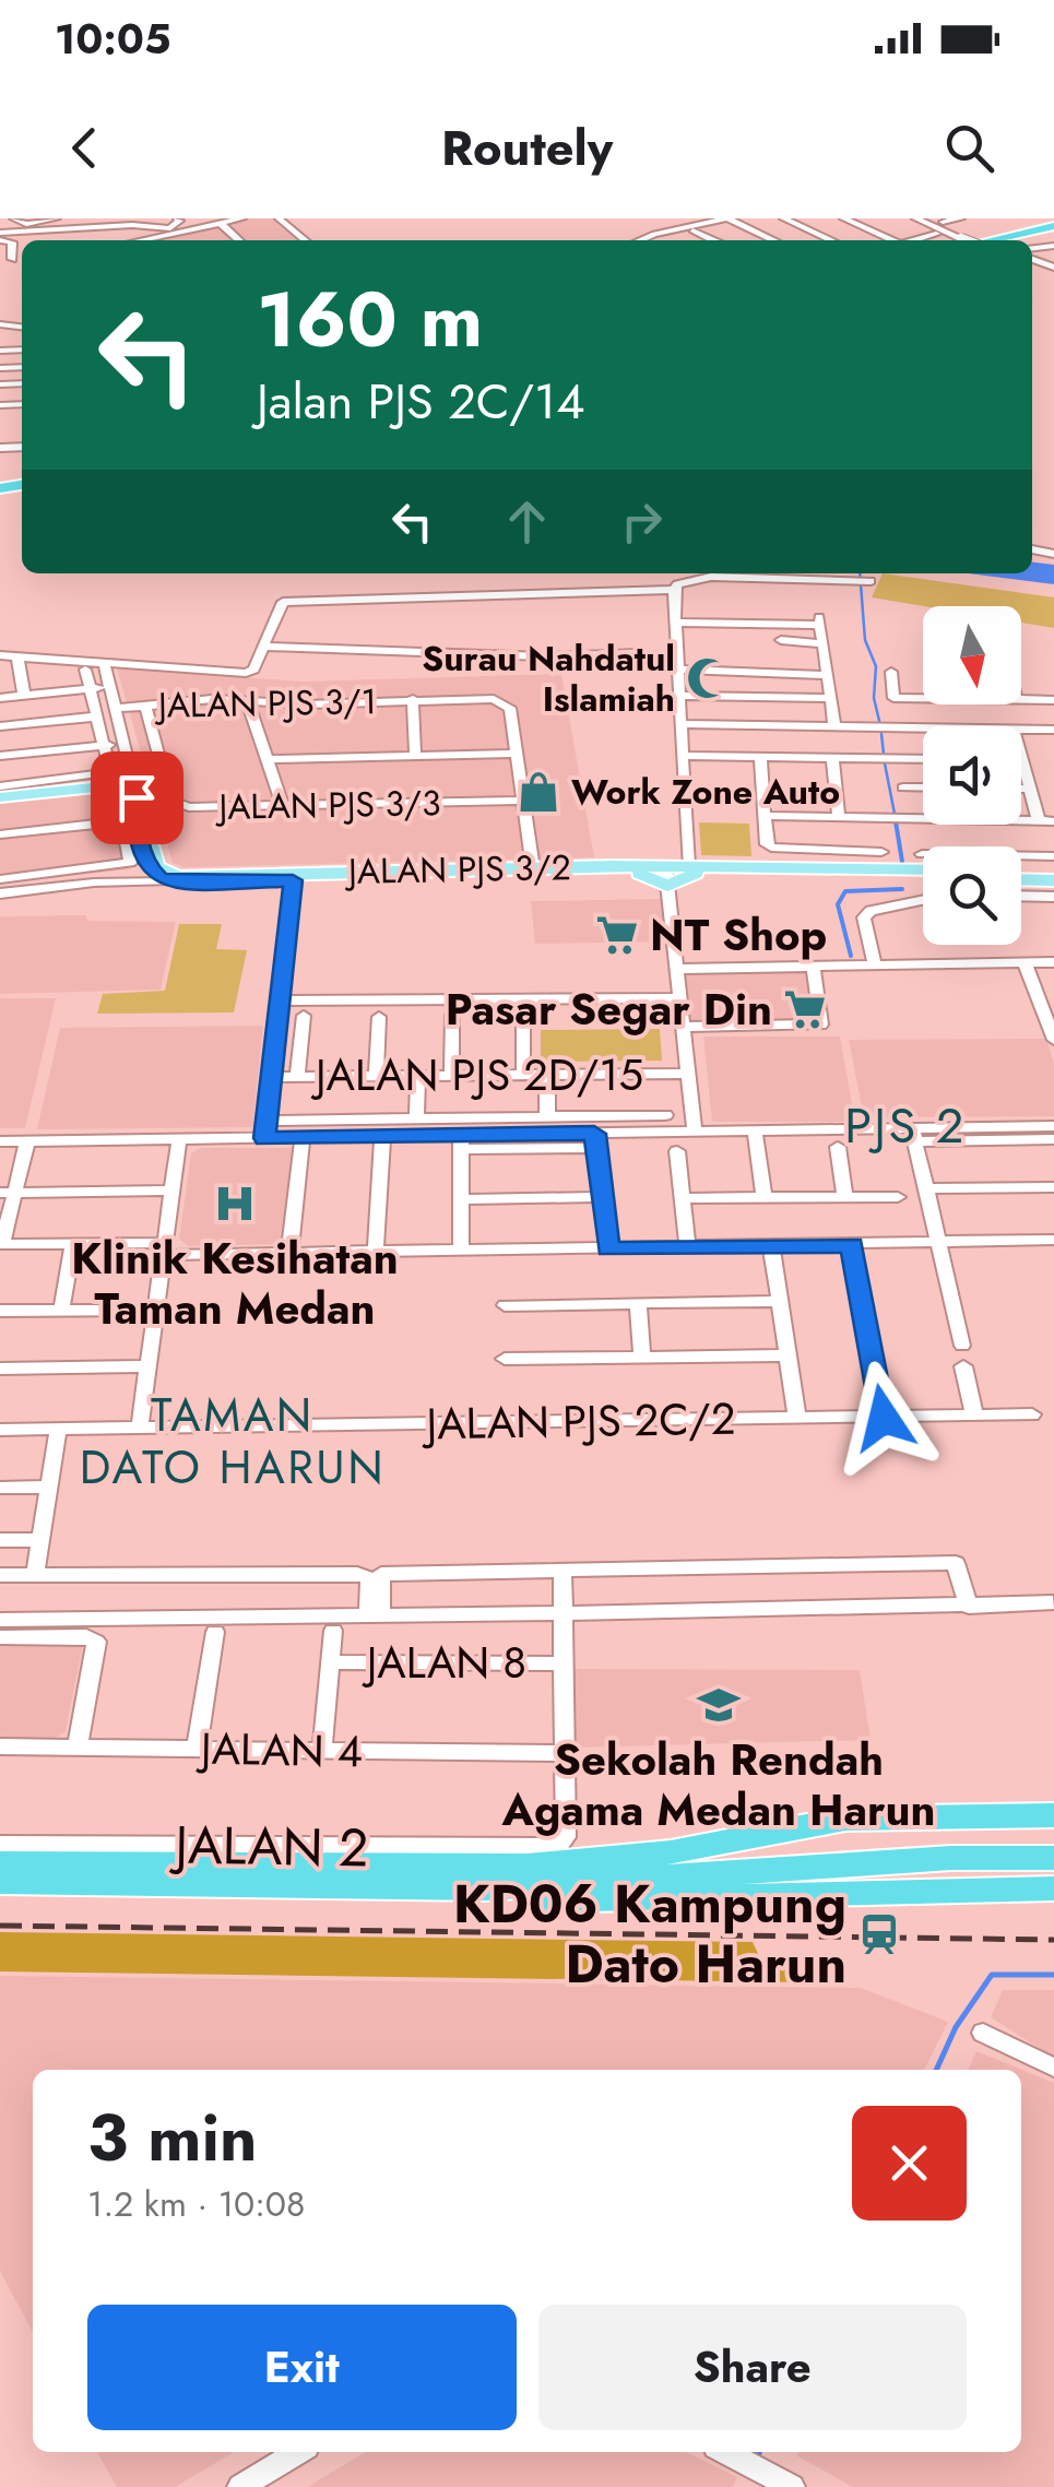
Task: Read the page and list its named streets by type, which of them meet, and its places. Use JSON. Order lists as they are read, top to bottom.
{
  "streets": {
    "main road": ["JALAN PJS 3/2"],
    "street": [
      "JALAN PJS 3/1",
      "JALAN PJS 3/3",
      "JALAN PJS 2D/15",
      "JALAN PJS 2C/2",
      "JALAN 8",
      "JALAN 4",
      "JALAN 2"
    ]
  },
  "crossings": [
    ["JALAN PJS 3/1", "JALAN PJS 3/3"],
    ["JALAN PJS 3/1", "JALAN PJS 3/2"],
    ["JALAN 4", "JALAN 2"]
  ],
  "districts": ["PJS 2", "TAMAN DATO HARUN"],
  "places": {
    "mosque": ["Surau Nahdatul Islamiah"],
    "shop": ["Work Zone Auto"],
    "supermarket": ["NT Shop", "Pasar Segar Din"],
    "hospital": ["Klinik Kesihatan Taman Medan"],
    "school or university": ["Sekolah Rendah Agama Medan Harun"],
    "station": ["KD06 Kampung Dato Harun"]
  },
  "north": "bottom",
  "page": {
    "status": "10:05",
    "header": "Routely",
    "turn": ["160 m", "Jalan PJS 2C/14"],
    "heading": ["3 min", "1.2 km · 10:08"],
    "buttons": ["Exit", "Share"]
  }
}
